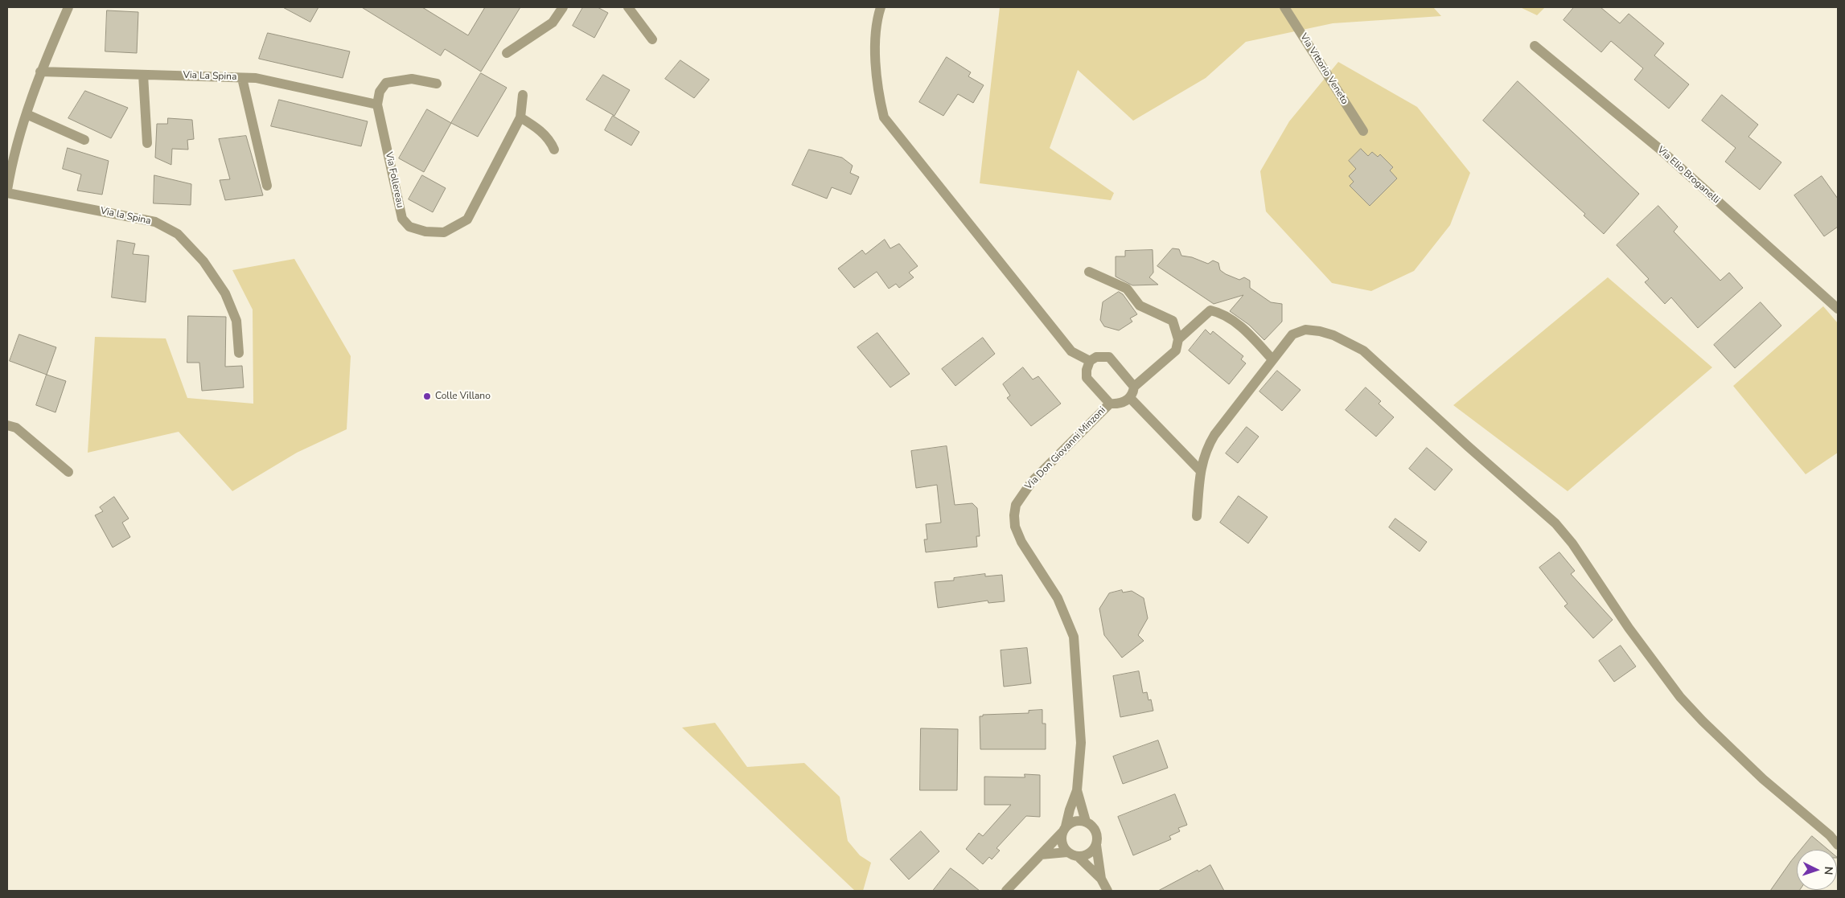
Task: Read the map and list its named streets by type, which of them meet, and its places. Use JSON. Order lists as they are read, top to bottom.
{
  "streets": {
    "street": [
      "Via Vittorio Veneto",
      "Via La Spina",
      "Via Elio Broganelli",
      "Via Follereau",
      "Via la Spina",
      "Via Don Giovanni Minzoni"
    ]
  },
  "crossings": [
    ["Via La Spina", "Via Follereau"]
  ],
  "places": ["Colle Villano"],
  "north": "right"
}
